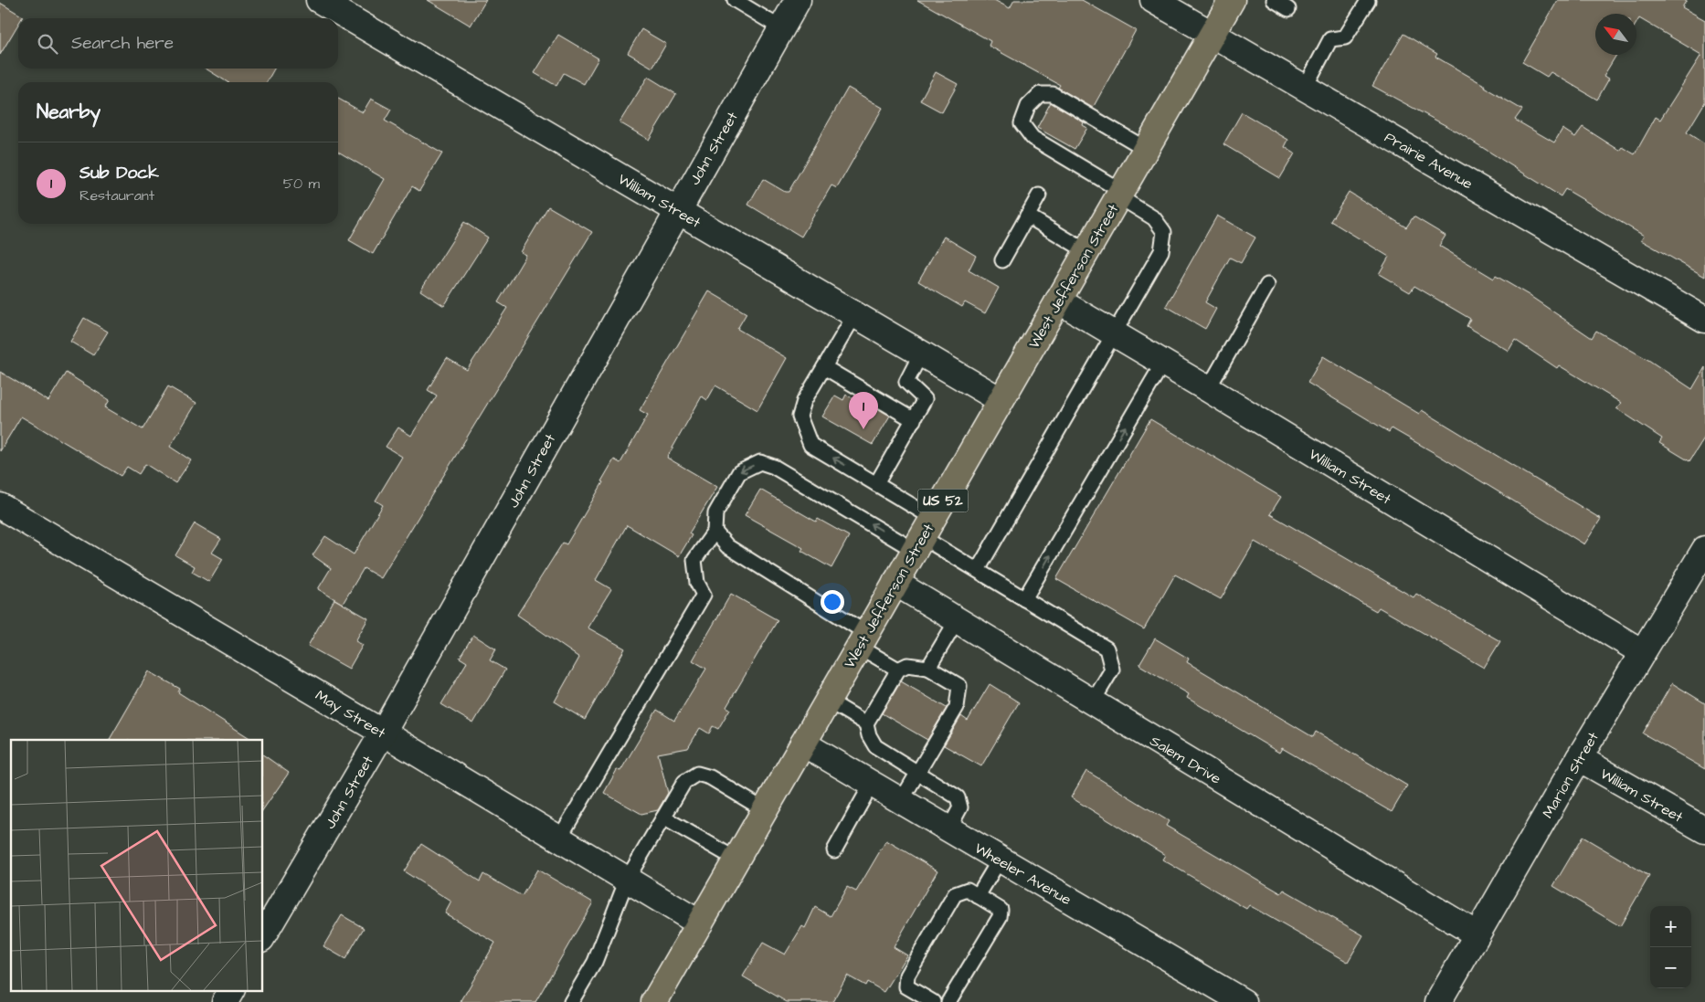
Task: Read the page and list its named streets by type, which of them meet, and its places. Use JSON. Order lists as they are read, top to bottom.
{
  "streets": {
    "main road": ["West Jefferson Street", "US 52"],
    "street": [
      "John Street",
      "Prairie Avenue",
      "William Street",
      "May Street",
      "Salem Drive",
      "Marion Street",
      "Wheeler Avenue"
    ]
  },
  "crossings": [
    ["John Street", "William Street"],
    ["John Street", "May Street"],
    ["Prairie Avenue", "West Jefferson Street"],
    ["William Street", "West Jefferson Street"],
    ["William Street", "Marion Street"],
    ["West Jefferson Street", "May Street"],
    ["West Jefferson Street", "Salem Drive"],
    ["West Jefferson Street", "Wheeler Avenue"],
    ["Salem Drive", "Marion Street"]
  ],
  "north": "top left",
  "page": {
    "search": "Search here",
    "heading": "Nearby",
    "list": [
      {
        "mark": "1",
        "name": "Sub Dock",
        "note": "Restaurant",
        "value": "50 m"
      }
    ],
    "pins": "1",
    "map_buttons": ["+", "−"]
  }
}
